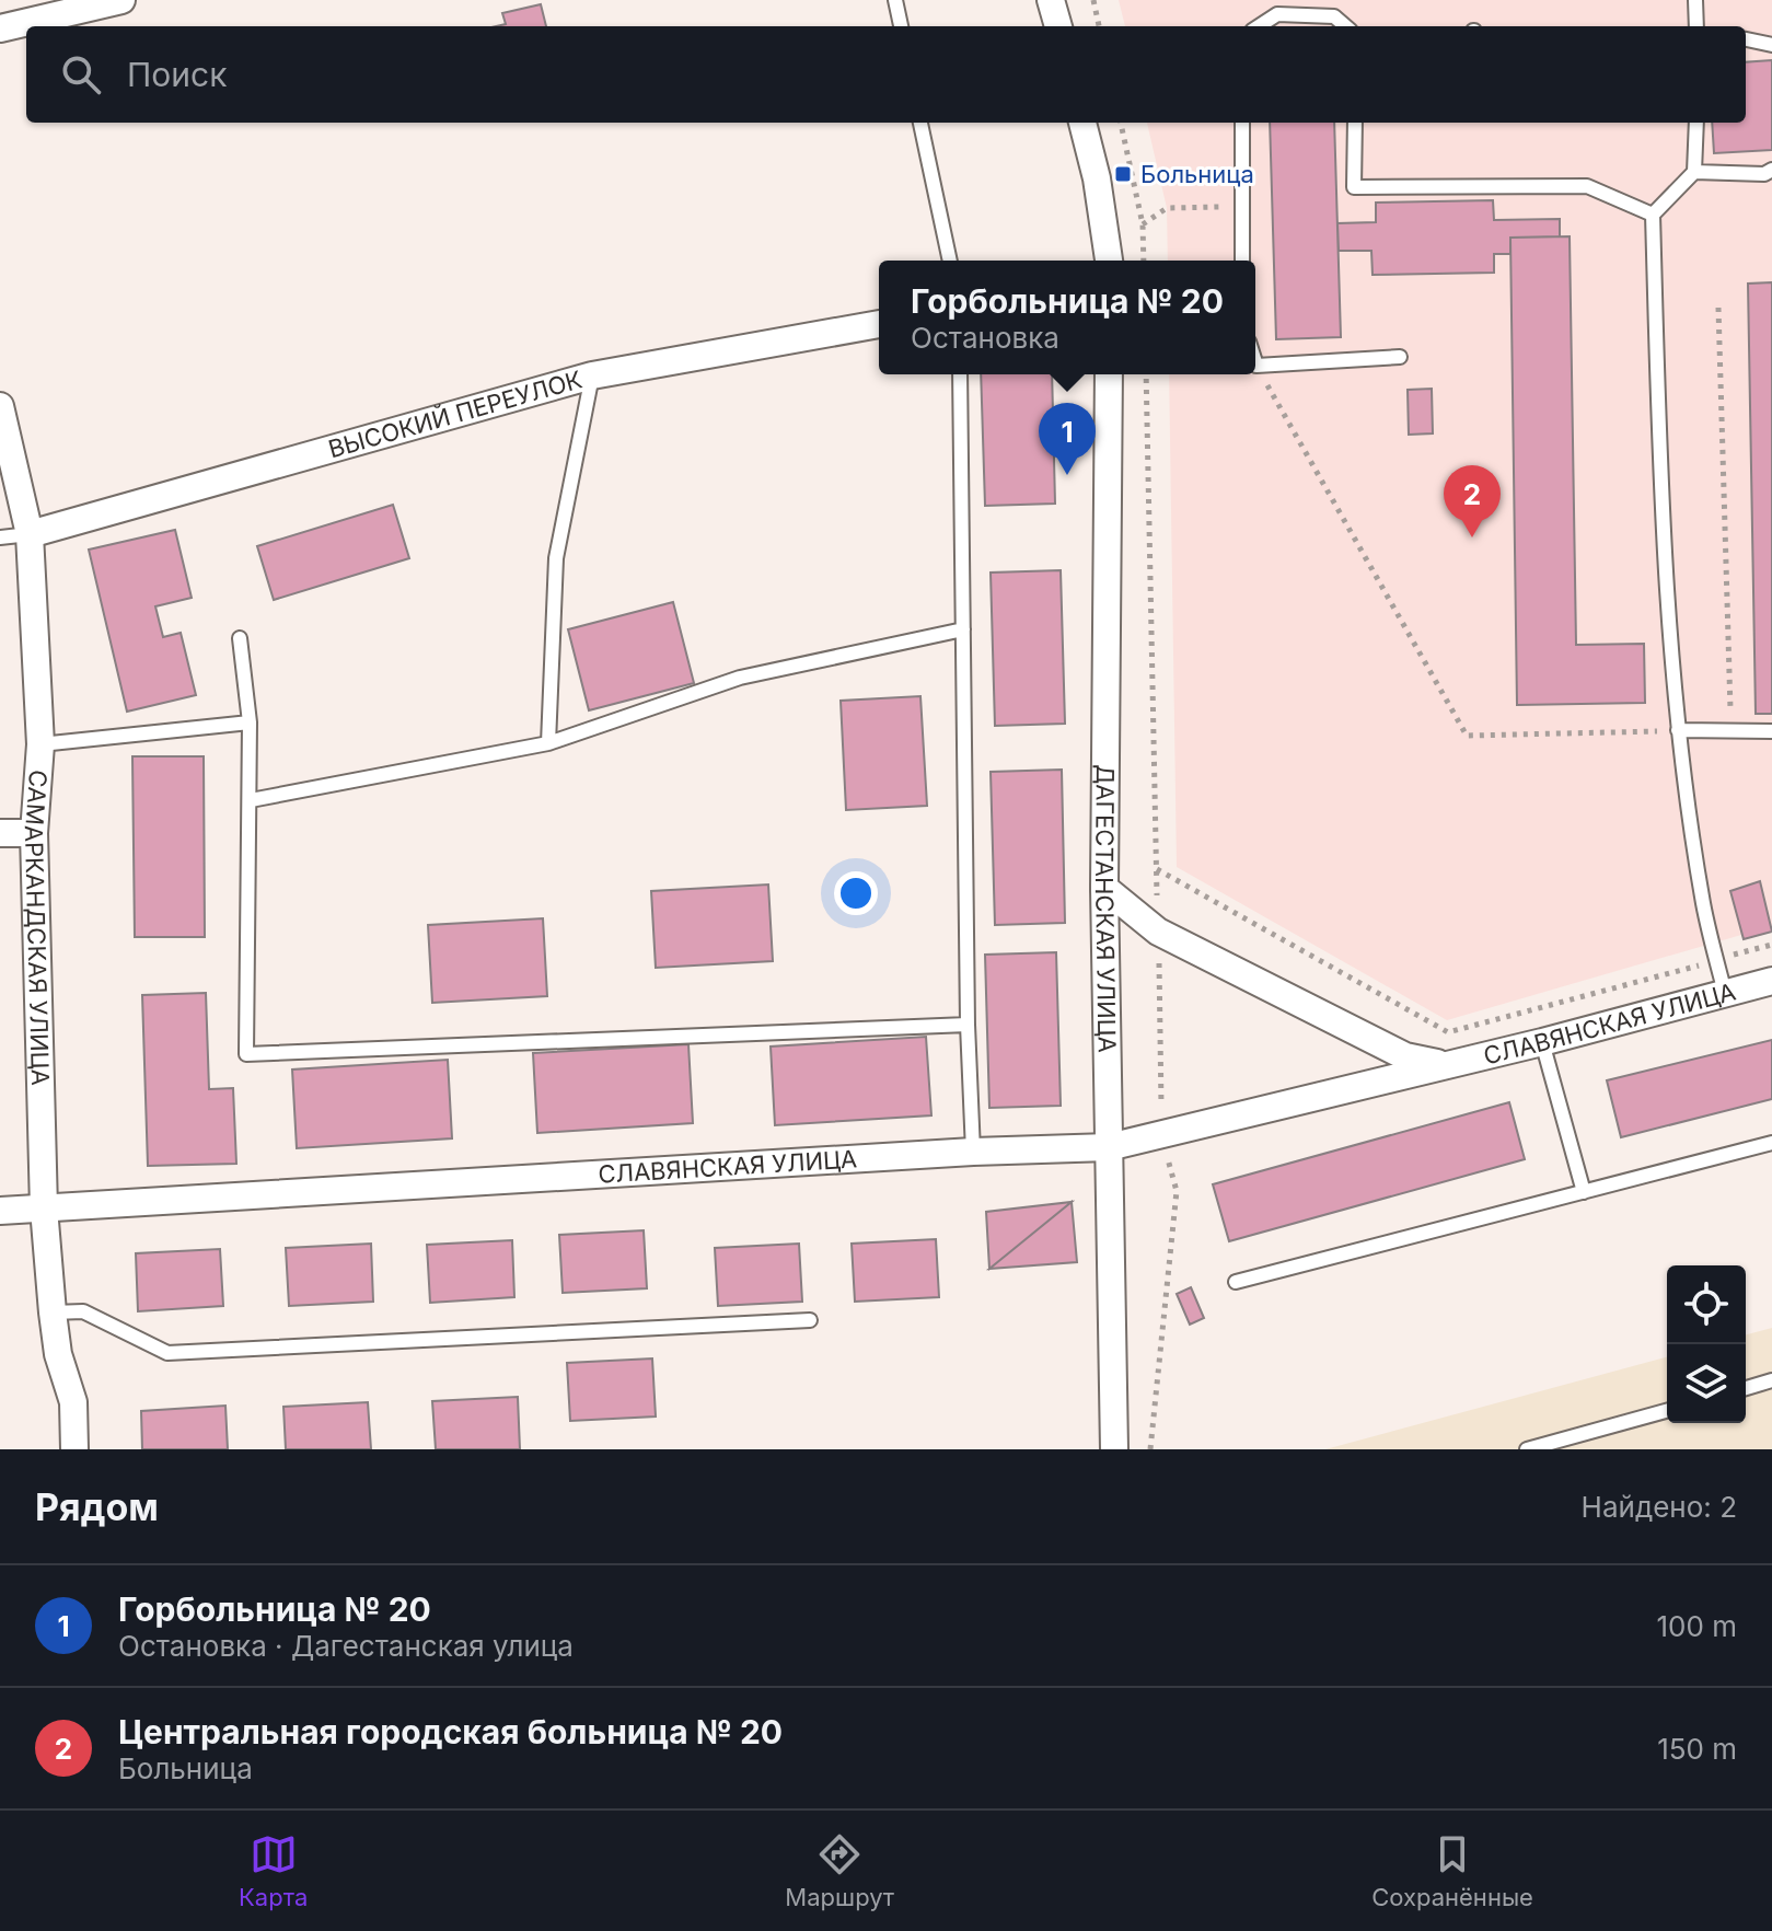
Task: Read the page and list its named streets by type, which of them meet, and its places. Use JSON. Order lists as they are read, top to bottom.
{
  "streets": {
    "street": [
      "ВЫСОКИЙ ПЕРЕУЛОК",
      "ДАГЕСТАНСКАЯ УЛИЦА",
      "САМАРКАНДСКАЯ УЛИЦА",
      "СЛАВЯНСКАЯ УЛИЦА"
    ]
  },
  "crossings": [
    ["ВЫСОКИЙ ПЕРЕУЛОК", "САМАРКАНДСКАЯ УЛИЦА"],
    ["ДАГЕСТАНСКАЯ УЛИЦА", "СЛАВЯНСКАЯ УЛИЦА"],
    ["САМАРКАНДСКАЯ УЛИЦА", "СЛАВЯНСКАЯ УЛИЦА"]
  ],
  "places": {
    "transit": ["Больница"]
  },
  "page": {
    "search": "Поиск",
    "popup": ["Горбольница № 20", "Остановка"],
    "pins": ["1", "2"],
    "heading": ["Рядом", "Найдено: 2"],
    "list": [
      {
        "mark": "1",
        "name": "Горбольница № 20",
        "note": "Остановка · Дагестанская улица",
        "value": "100 m"
      },
      {
        "mark": "2",
        "name": "Центральная городская больница № 20",
        "note": "Больница",
        "value": "150 m"
      }
    ],
    "nav": ["Карта", "Маршрут", "Сохранённые"]
  }
}
